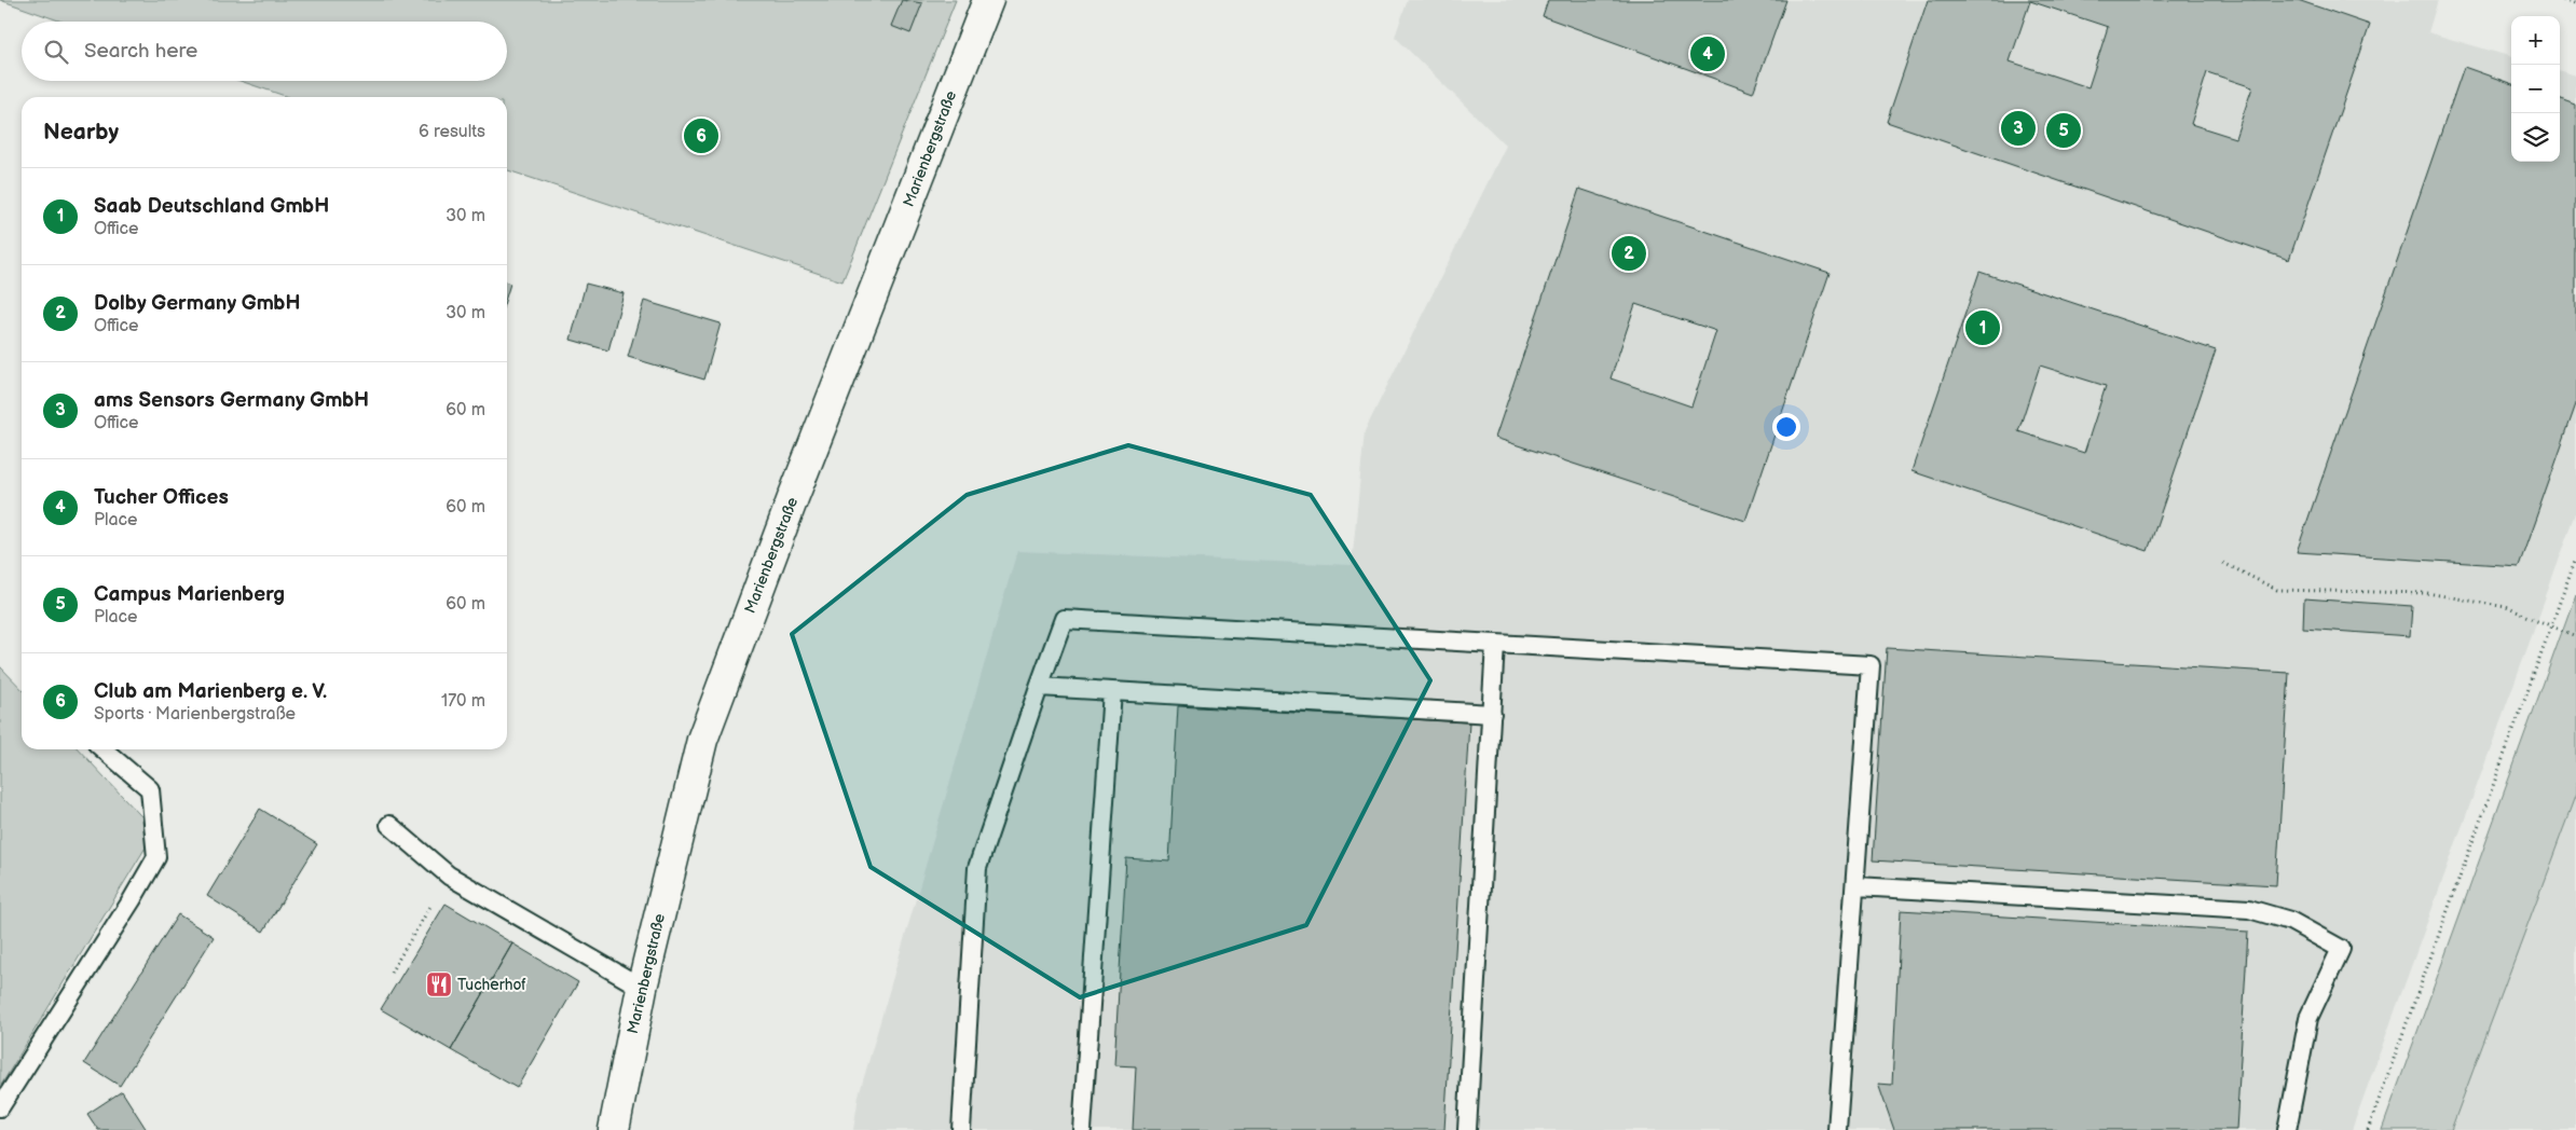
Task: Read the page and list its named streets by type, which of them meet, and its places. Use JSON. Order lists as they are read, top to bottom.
{
  "streets": {
    "street": ["Marienbergstraße"]
  },
  "places": {
    "restaurant": ["Tucherhof"]
  },
  "page": {
    "map_buttons": ["+", "−"],
    "search": "Search here",
    "pins": [
      "4",
      "3",
      "5",
      "6",
      "2",
      "1"
    ],
    "heading": ["Nearby", "6 results"],
    "list": [
      {
        "mark": "1",
        "name": "Saab Deutschland GmbH",
        "note": "Office",
        "value": "30 m"
      },
      {
        "mark": "2",
        "name": "Dolby Germany GmbH",
        "note": "Office",
        "value": "30 m"
      },
      {
        "mark": "3",
        "name": "ams Sensors Germany GmbH",
        "note": "Office",
        "value": "60 m"
      },
      {
        "mark": "4",
        "name": "Tucher Offices",
        "note": "Place",
        "value": "60 m"
      },
      {
        "mark": "5",
        "name": "Campus Marienberg",
        "note": "Place",
        "value": "60 m"
      },
      {
        "mark": "6",
        "name": "Club am Marienberg e. V.",
        "note": "Sports · Marienbergstraße",
        "value": "170 m"
      }
    ]
  }
}
